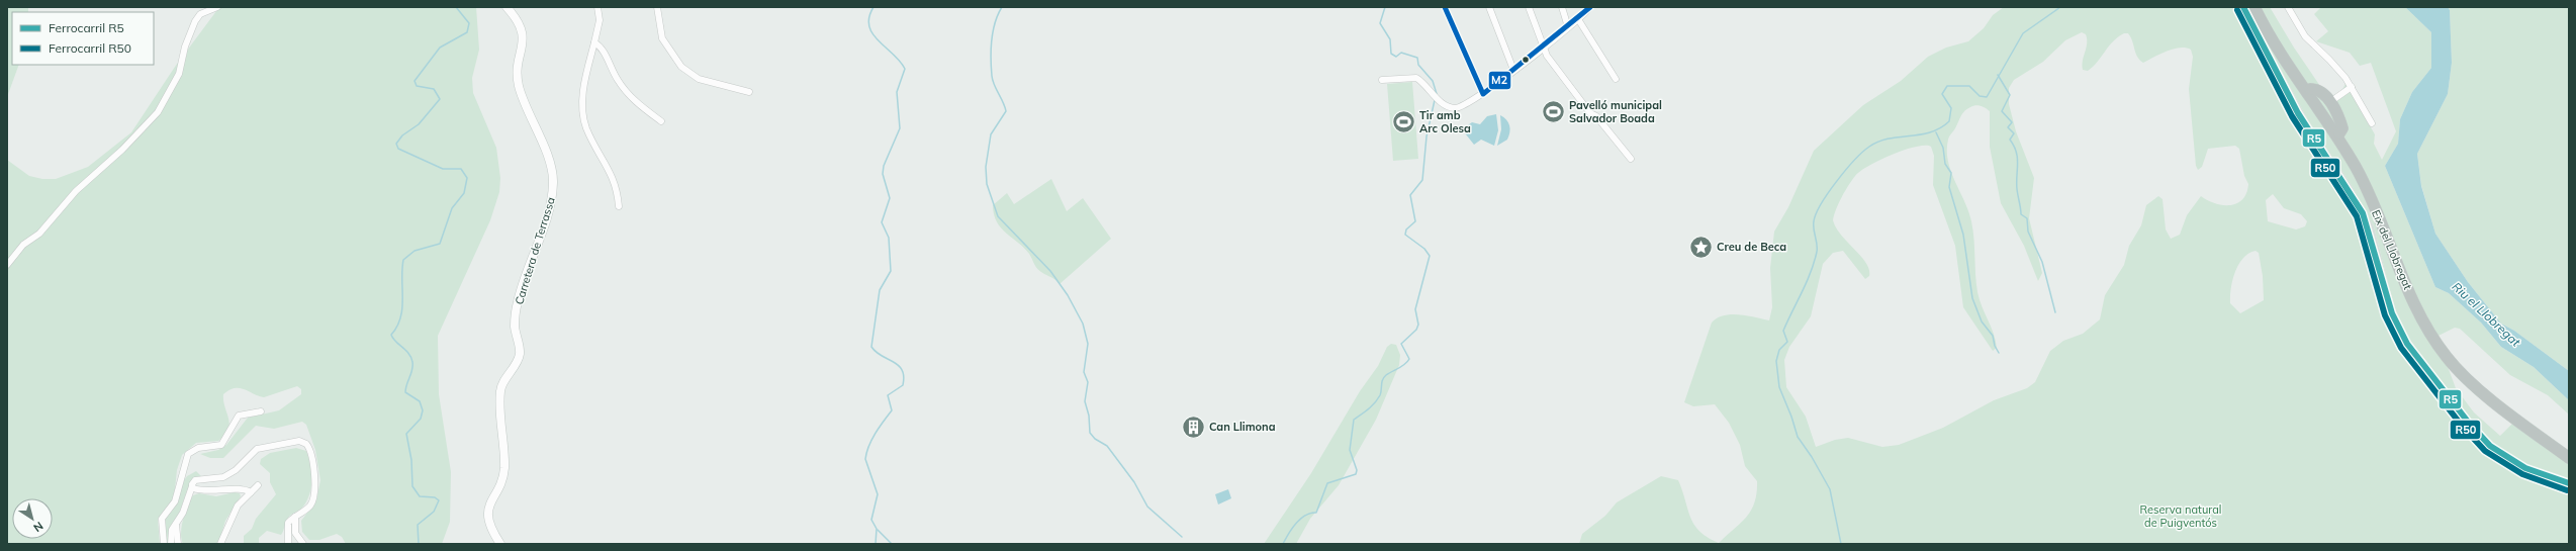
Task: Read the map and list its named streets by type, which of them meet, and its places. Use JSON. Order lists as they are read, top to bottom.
{
  "streets": {
    "highway": ["Eix del Llobregat"],
    "street": ["Carretera de Terrassa"]
  },
  "water": ["Riu el Llobregat"],
  "parks": ["Reserva natural de Puigventós"],
  "places": {
    "sports": ["Pavelló municipal Salvador Boada", "Tir amb Arc Olesa"],
    "place": ["Creu de Beca"],
    "building": ["Can Llimona"]
  },
  "lines": ["rail line R5", "transit line M2", "rail line R50"],
  "legend": ["Ferrocarril R5", "Ferrocarril R50"],
  "north": "bottom right"
}
